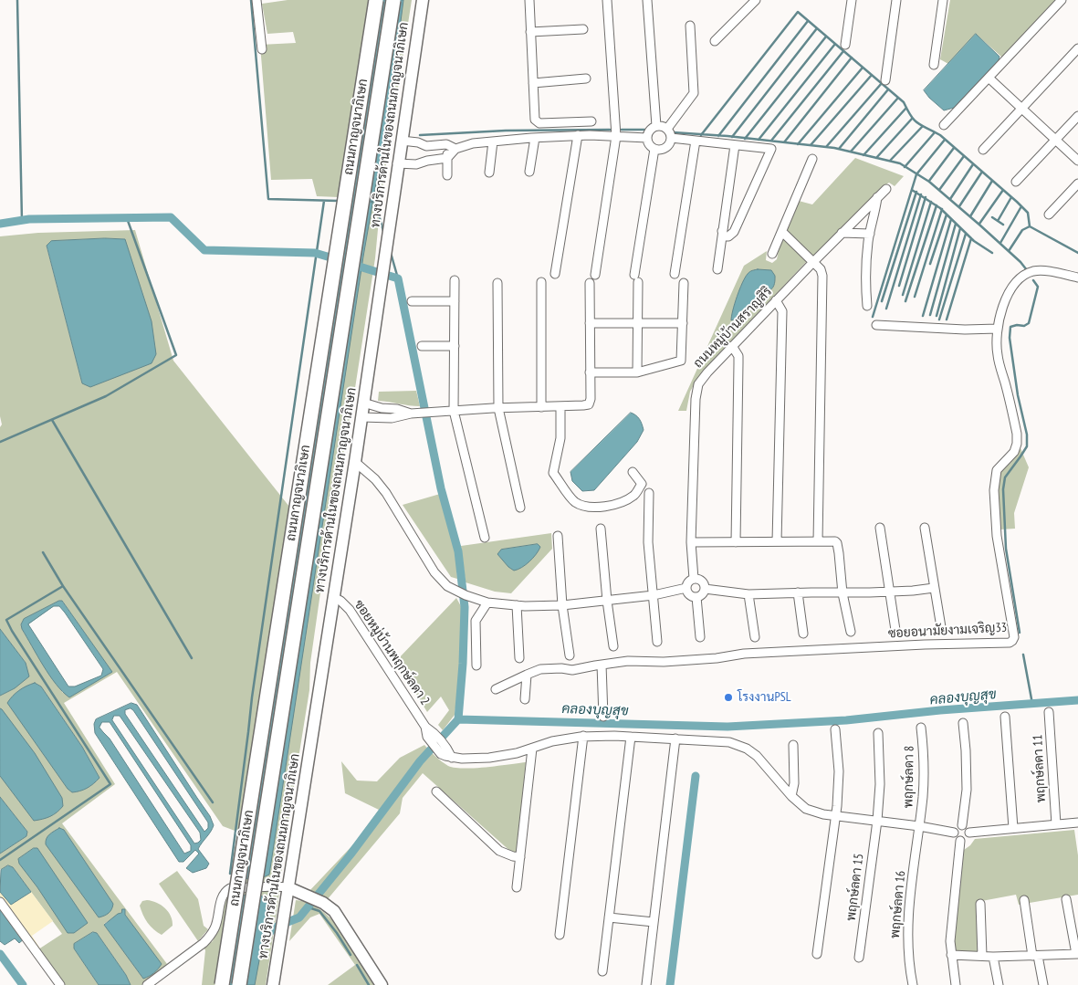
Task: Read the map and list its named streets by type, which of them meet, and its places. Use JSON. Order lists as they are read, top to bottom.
{
  "streets": {
    "highway": ["ถนนกาญจนาภิเษก"],
    "main road": ["ทางบริการด้านในของถนนกาญจนาภิเษก"],
    "street": [
      "ถนนหมู่บ้านสราญสิริ",
      "ซอยอนามัยงามเจริญ33",
      "ซอยหมู่บ้านพฤกษ์ลดา 2",
      "พฤกษ์ลดา 11",
      "พฤกษ์ลดา 8",
      "พฤกษ์ลดา 15",
      "พฤกษ์ลดา 16"
    ]
  },
  "crossings": [
    ["ทางบริการด้านในของถนนกาญจนาภิเษก", "ซอยหมู่บ้านพฤกษ์ลดา 2"],
    ["ซอยหมู่บ้านพฤกษ์ลดา 2", "พฤกษ์ลดา 8"],
    ["ซอยหมู่บ้านพฤกษ์ลดา 2", "พฤกษ์ลดา 15"],
    ["ซอยหมู่บ้านพฤกษ์ลดา 2", "พฤกษ์ลดา 16"],
    ["พฤกษ์ลดา 8", "พฤกษ์ลดา 16"]
  ],
  "water": ["คลองบุญสุข"],
  "places": ["โรงงานPSL"]
}
